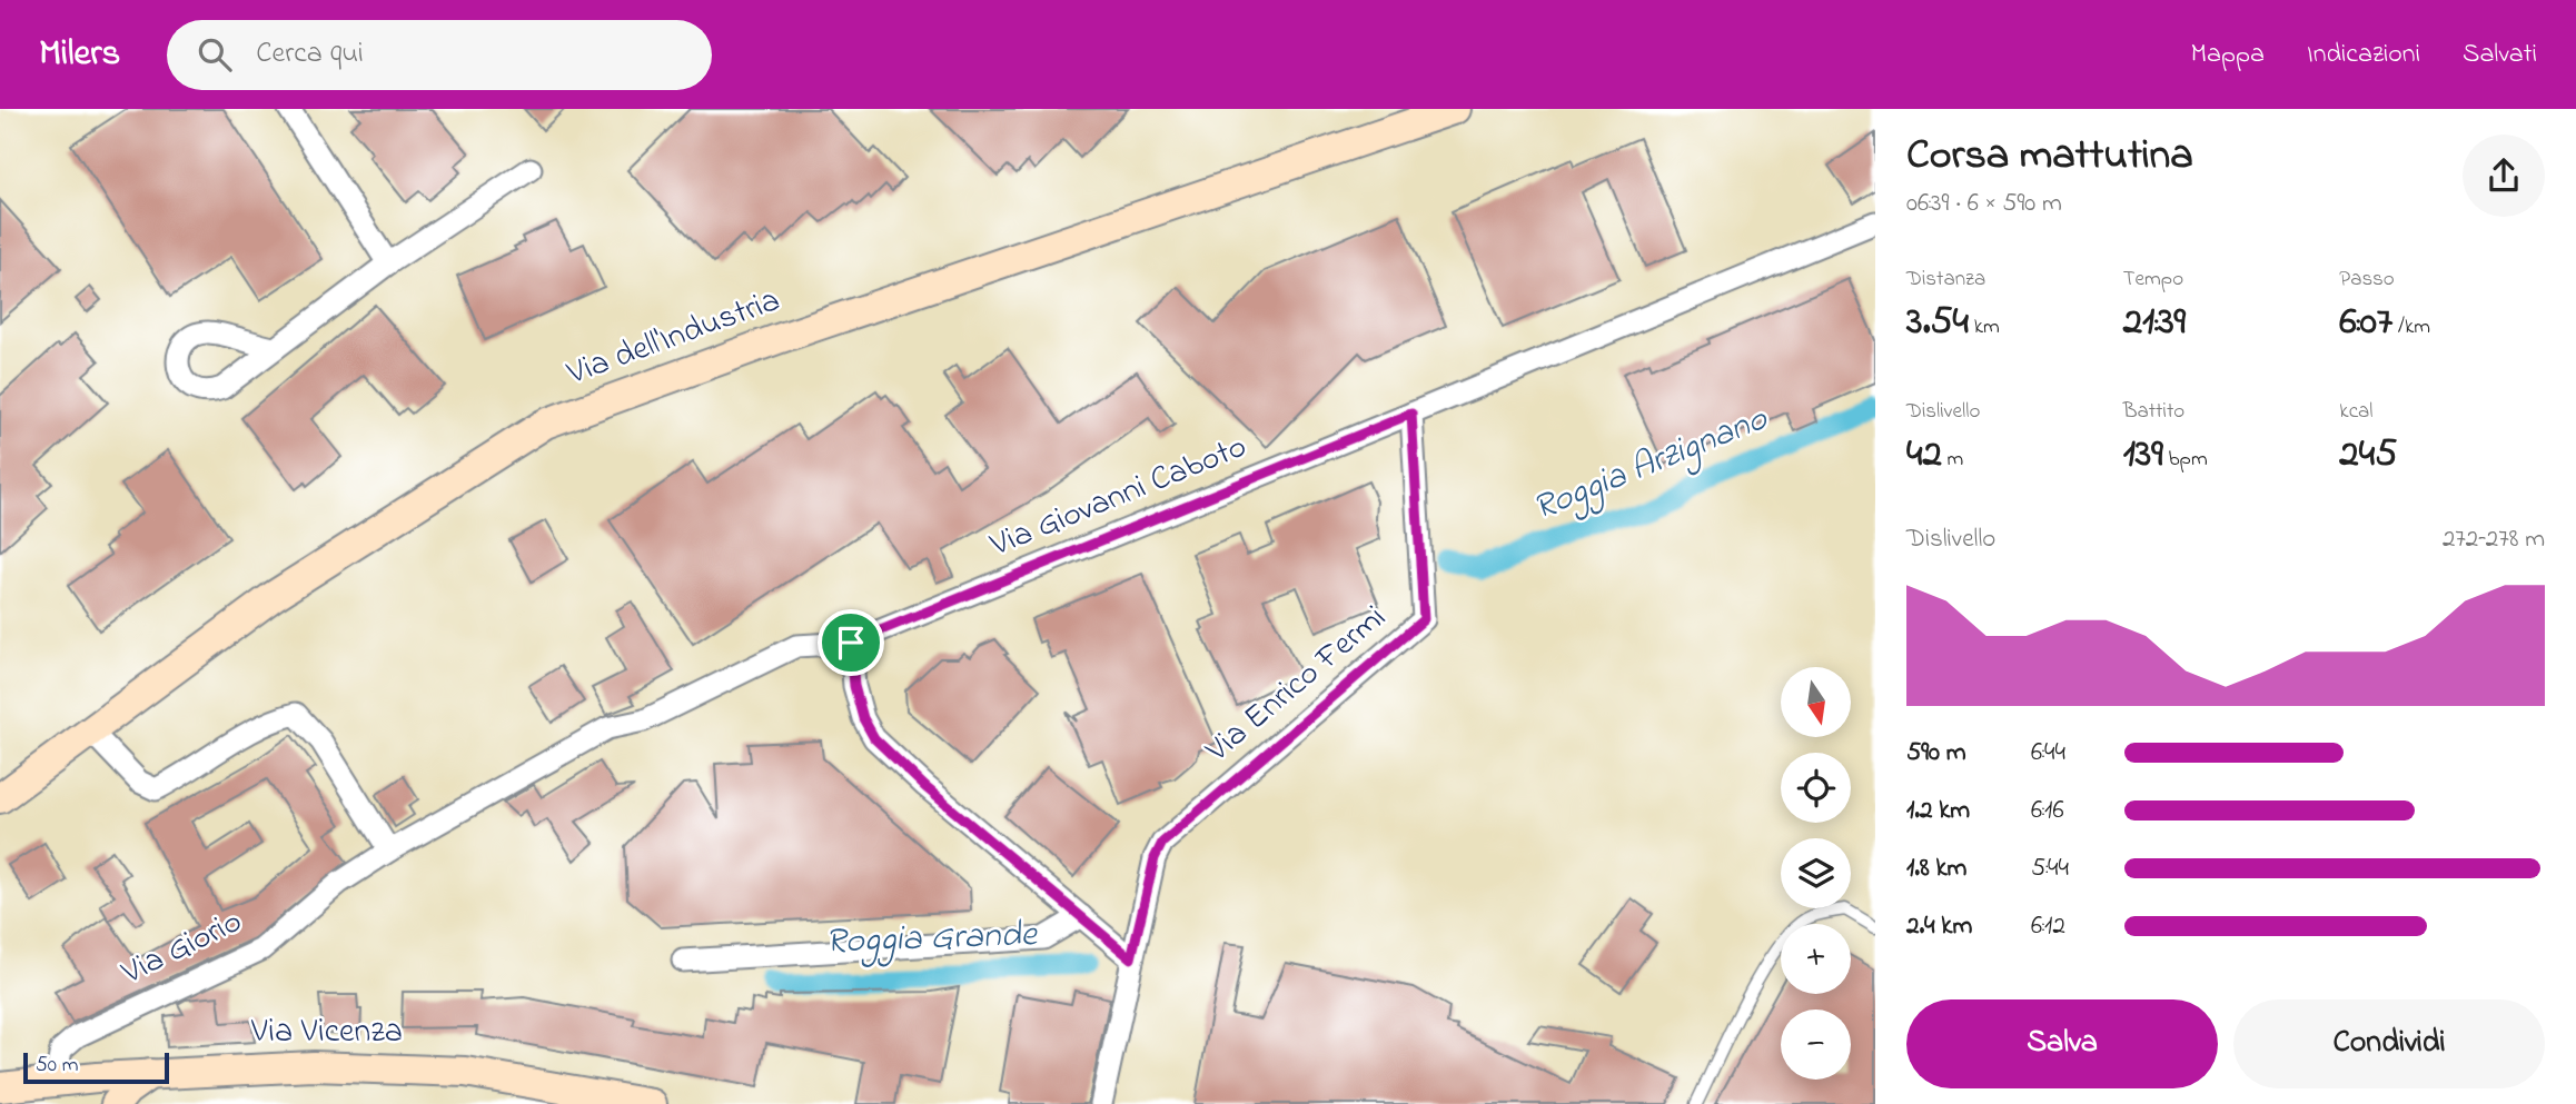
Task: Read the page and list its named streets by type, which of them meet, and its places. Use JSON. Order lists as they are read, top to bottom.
{
  "streets": {
    "main road": ["Via dell'Industria", "Via Vicenza"],
    "street": ["Via Giovanni Caboto", "Via Enrico Fermi", "Via Giorio"]
  },
  "crossings": [
    ["Via Giovanni Caboto", "Via Enrico Fermi"],
    ["Via Giovanni Caboto", "Via Giorio"],
    ["Via Giorio", "Via Vicenza"]
  ],
  "water": ["Roggia Arzignano", "Roggia Grande"],
  "scale_bar": "50 m",
  "north": "bottom",
  "page": {
    "header": "Milers",
    "search": "Cerca qui",
    "nav": ["Mappa", "Indicazioni", "Salvati"],
    "heading": ["Corsa mattutina", "06:39 · 6 × 590 m"],
    "stats": [
      ["Distanza", "3.54 km"],
      ["Tempo", "21:39"],
      ["Passo", "6:07 /km"],
      ["Dislivello", "42 m"],
      ["Battito", "139 bpm"],
      ["kcal", "245"]
    ],
    "chart": ["Dislivello", "272–278 m"],
    "map_buttons": ["+", "−"],
    "list": [
      {
        "name": "590 m",
        "note": "6:44"
      },
      {
        "name": "1.2 km",
        "note": "6:16"
      },
      {
        "name": "1.8 km",
        "note": "5:44"
      },
      {
        "name": "2.4 km",
        "note": "6:12"
      }
    ],
    "buttons": ["Salva", "Condividi"],
    "scale": "50 m"
  }
}
